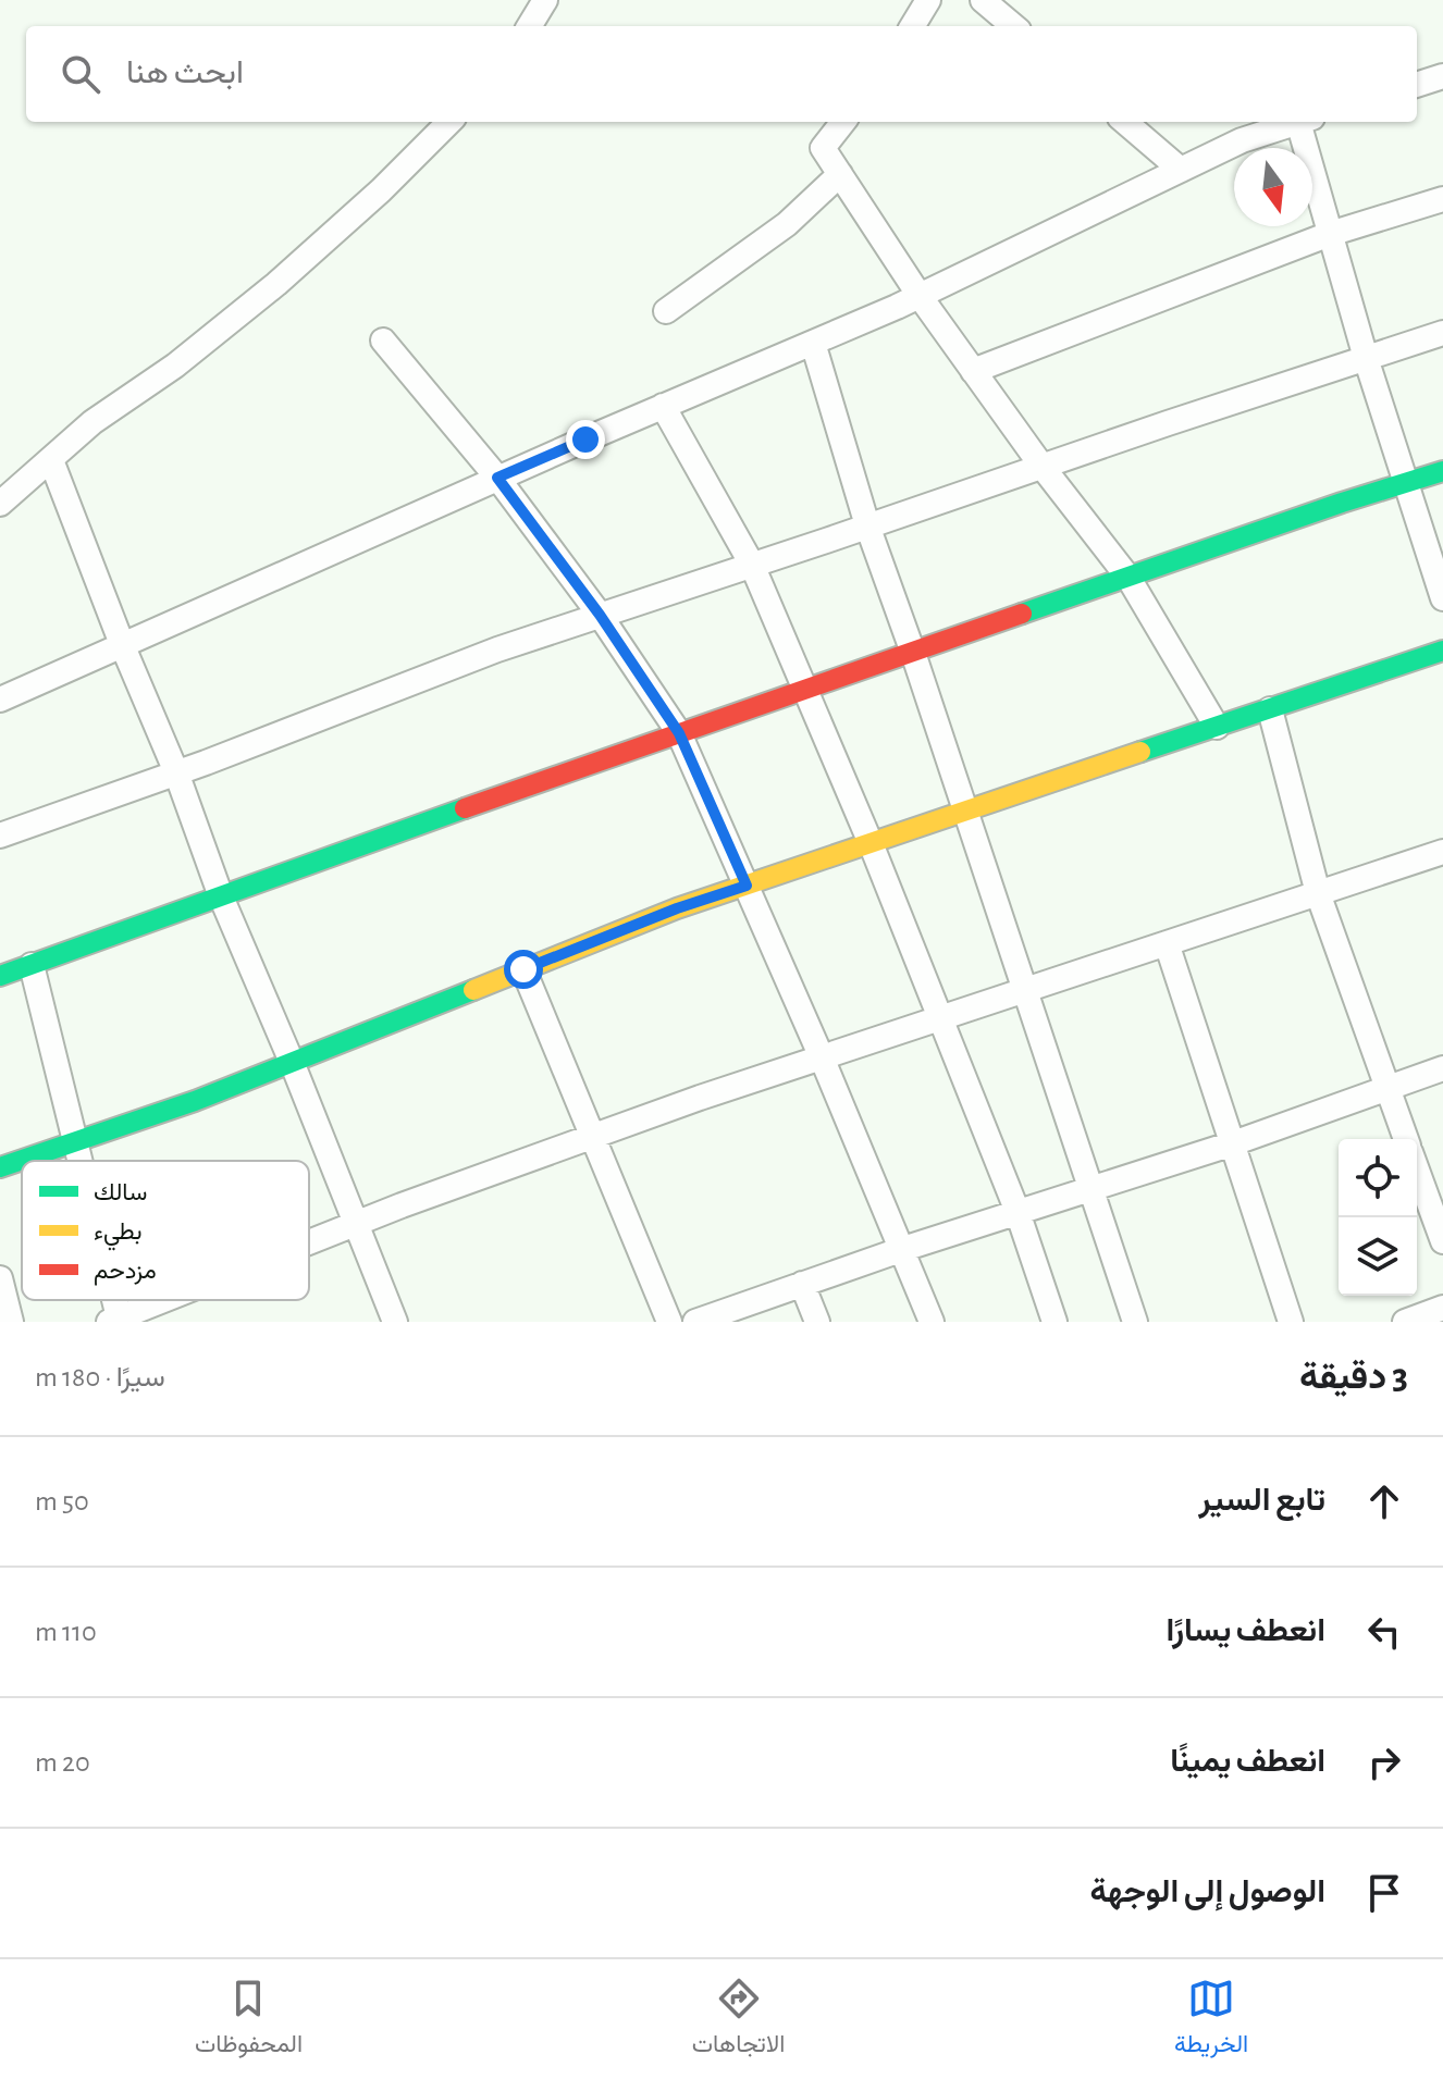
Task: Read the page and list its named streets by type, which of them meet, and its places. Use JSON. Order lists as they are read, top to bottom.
{
  "legend": ["سالك", "بطيء", "مزدحم"],
  "north": "bottom",
  "page": {
    "search": "ابحث هنا",
    "heading": ["3 دقيقة", "سيرًا · 180 m"],
    "list": [
      ["تابع السير", "50 m"],
      ["انعطف يسارًا", "110 m"],
      ["انعطف يمينًا", "20 m"],
      "الوصول إلى الوجهة"
    ],
    "nav": ["الخريطة", "الاتجاهات", "المحفوظات"]
  }
}
